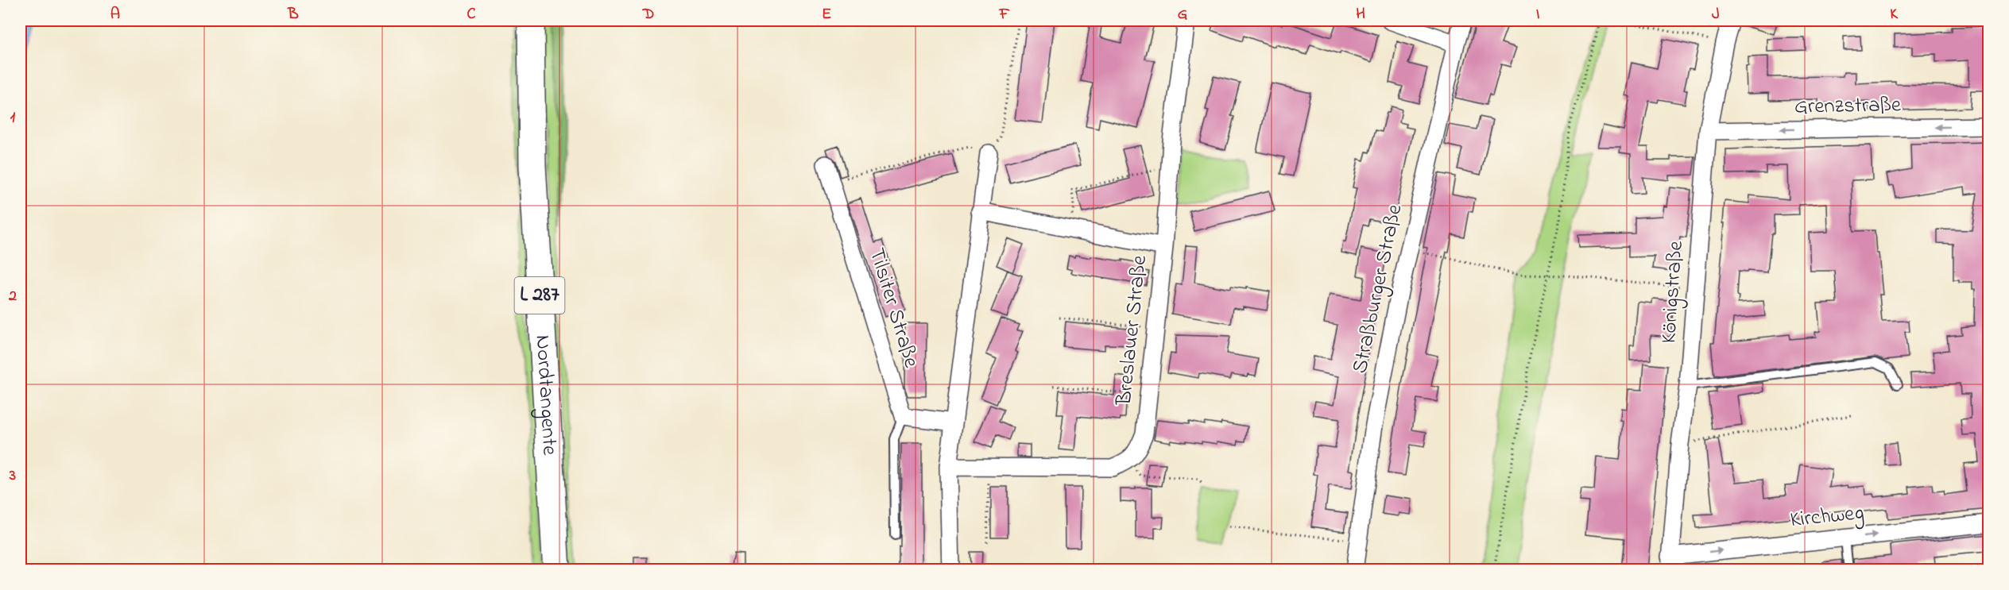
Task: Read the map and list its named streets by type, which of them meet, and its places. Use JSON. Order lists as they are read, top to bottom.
{
  "streets": {
    "main road": ["L 287", "Nordtangente"],
    "street": [
      "Grenzstraße",
      "Straßburger Straße",
      "Königstraße",
      "Tilsiter Straße",
      "Breslauer Straße",
      "Kirchweg"
    ]
  },
  "crossings": [
    ["Grenzstraße", "Königstraße"],
    ["Königstraße", "Kirchweg"]
  ],
  "one_way": ["Grenzstraße", "Kirchweg"],
  "grid": {
    "columns": [
      "A",
      "B",
      "C",
      "D",
      "E",
      "F",
      "G",
      "H",
      "I",
      "J",
      "K"
    ],
    "rows": ["1", "2", "3"]
  }
}
